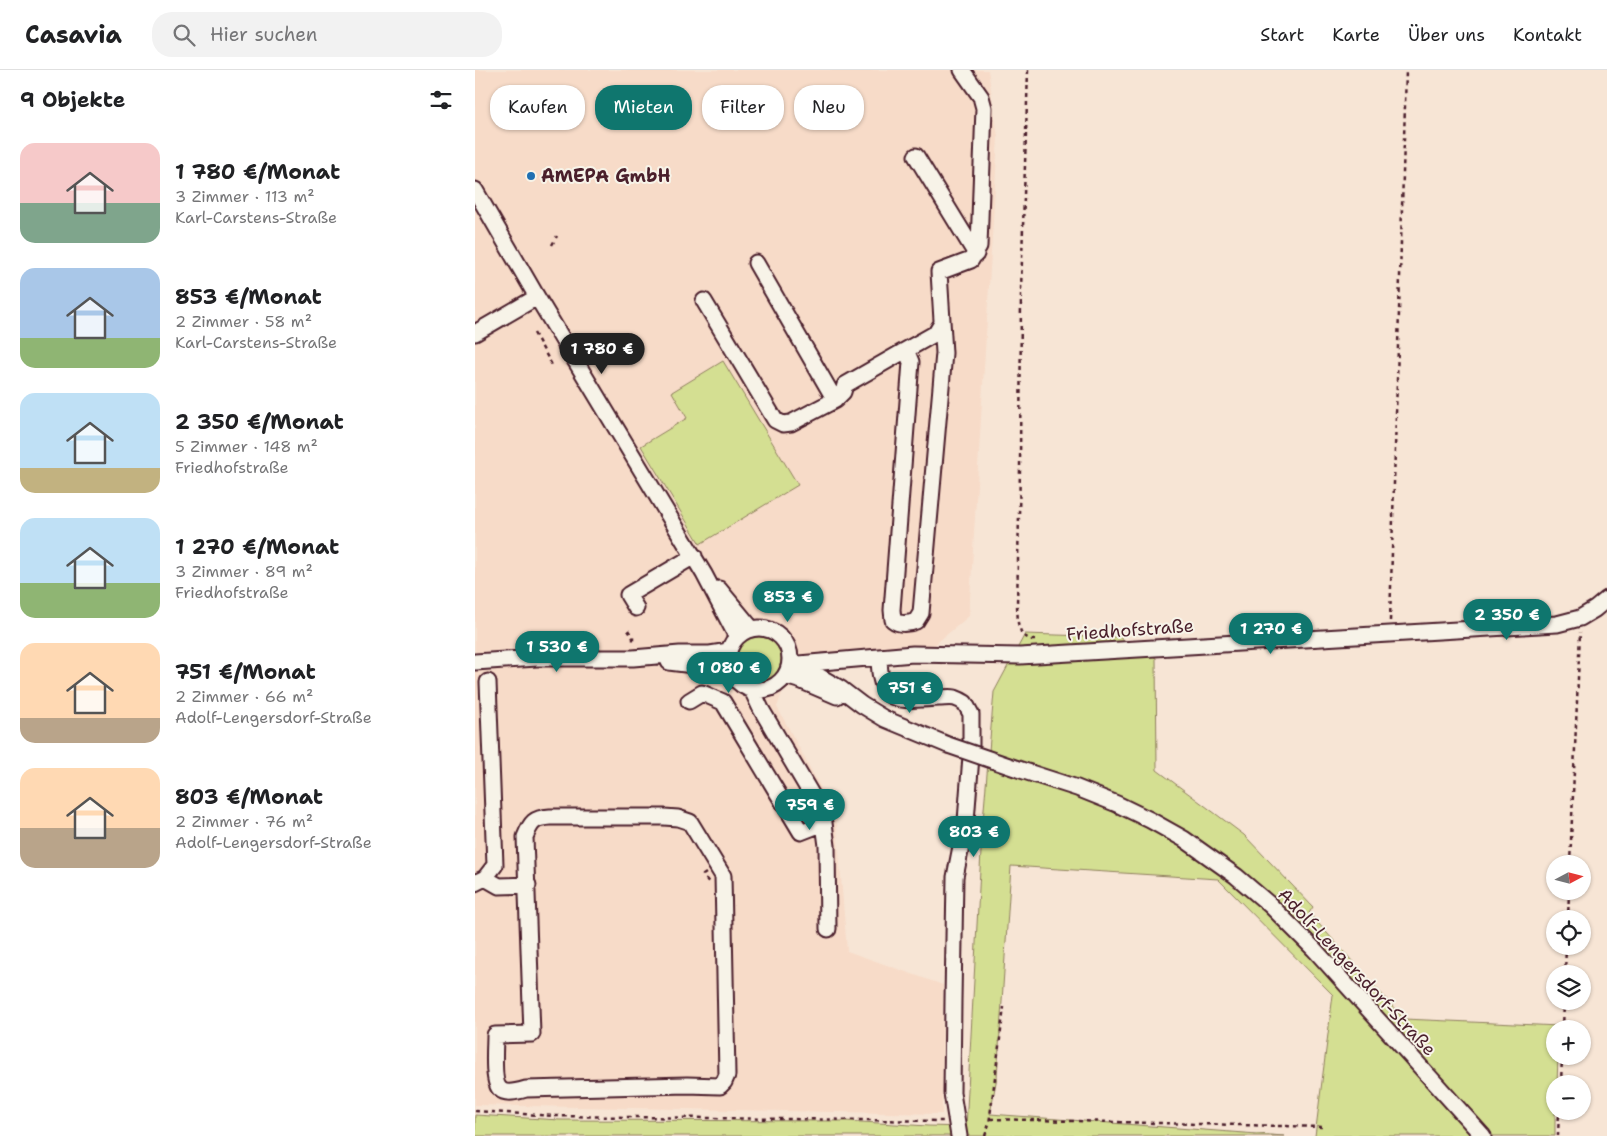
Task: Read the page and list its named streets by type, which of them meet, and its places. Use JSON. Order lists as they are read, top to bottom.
{
  "streets": {
    "street": ["Friedhofstraße", "Adolf-Lengersdorf-Straße"]
  },
  "crossings": [
    ["Friedhofstraße", "Adolf-Lengersdorf-Straße"]
  ],
  "places": ["AMEPA GmbH"],
  "north": "right",
  "page": {
    "header": "Casavia",
    "search": "Hier suchen",
    "nav": [
      "Start",
      "Karte",
      "Über uns",
      "Kontakt"
    ],
    "heading": "9 Objekte",
    "chip": [
      "Kaufen",
      "Mieten",
      "Filter",
      "Neu"
    ],
    "list": [
      {
        "name": "1 780 €/Monat",
        "note": "3 Zimmer · 113 m² · Karl-Carstens-Straße"
      },
      {
        "name": "853 €/Monat",
        "note": "2 Zimmer · 58 m² · Karl-Carstens-Straße"
      },
      {
        "name": "2 350 €/Monat",
        "note": "5 Zimmer · 148 m² · Friedhofstraße"
      },
      {
        "name": "1 270 €/Monat",
        "note": "3 Zimmer · 89 m² · Friedhofstraße"
      },
      {
        "name": "751 €/Monat",
        "note": "2 Zimmer · 66 m² · Adolf-Lengersdorf-Straße"
      },
      {
        "name": "803 €/Monat",
        "note": "2 Zimmer · 76 m² · Adolf-Lengersdorf-Straße"
      }
    ],
    "price": [
      "1 780 €",
      "853 €",
      "2 350 €",
      "1 270 €",
      "1 530 €",
      "1 080 €",
      "751 €",
      "759 €",
      "803 €"
    ],
    "map_buttons": ["+", "−"]
  }
}
